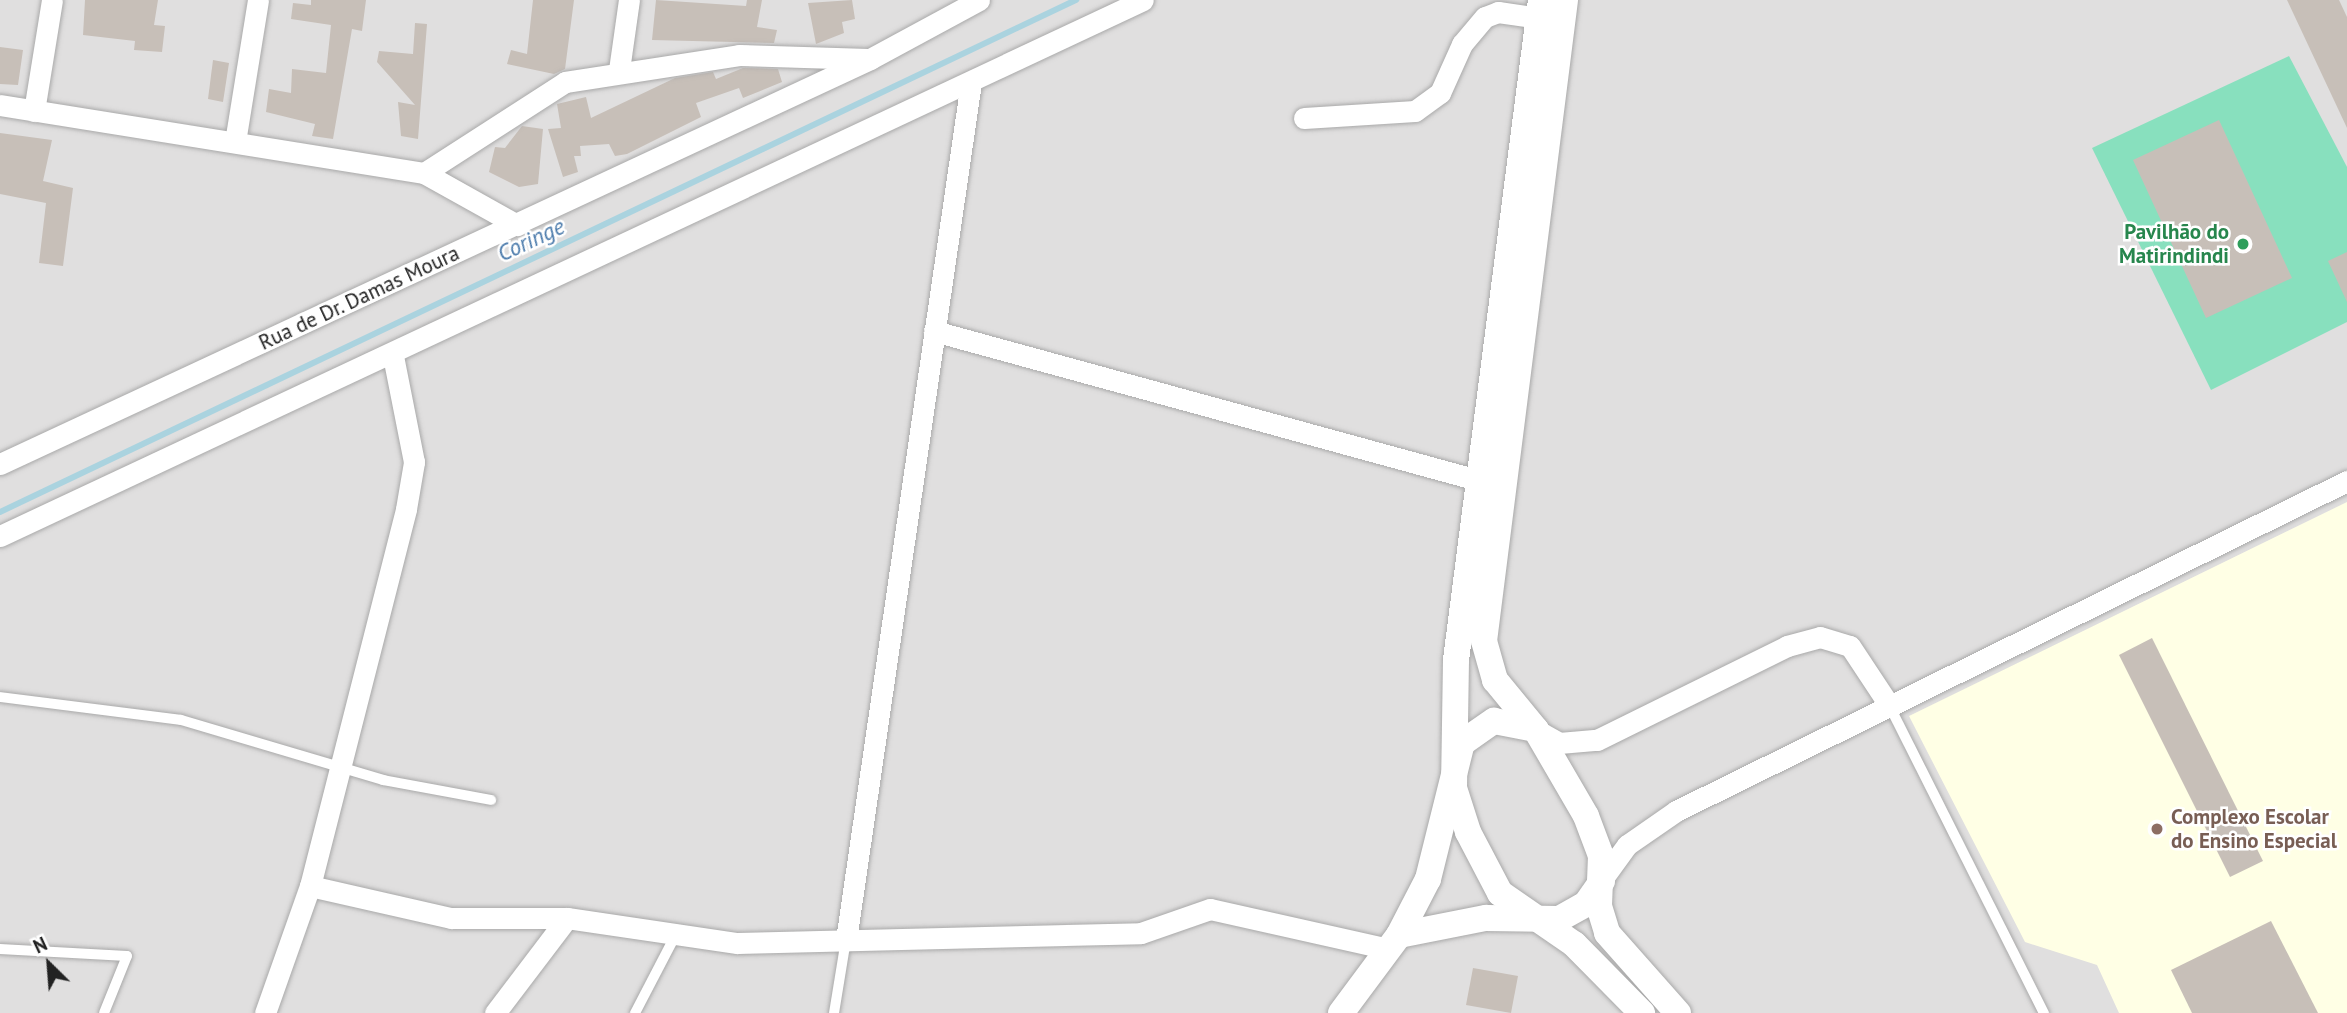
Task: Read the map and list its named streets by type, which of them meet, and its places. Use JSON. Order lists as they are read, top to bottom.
{
  "streets": {
    "street": ["Rua de Dr. Damas Moura"]
  },
  "water": ["Coringe"],
  "places": ["Pavilhão do Matirindindi", "Complexo Escolar do Ensino Especial"],
  "north": "top left"
}
